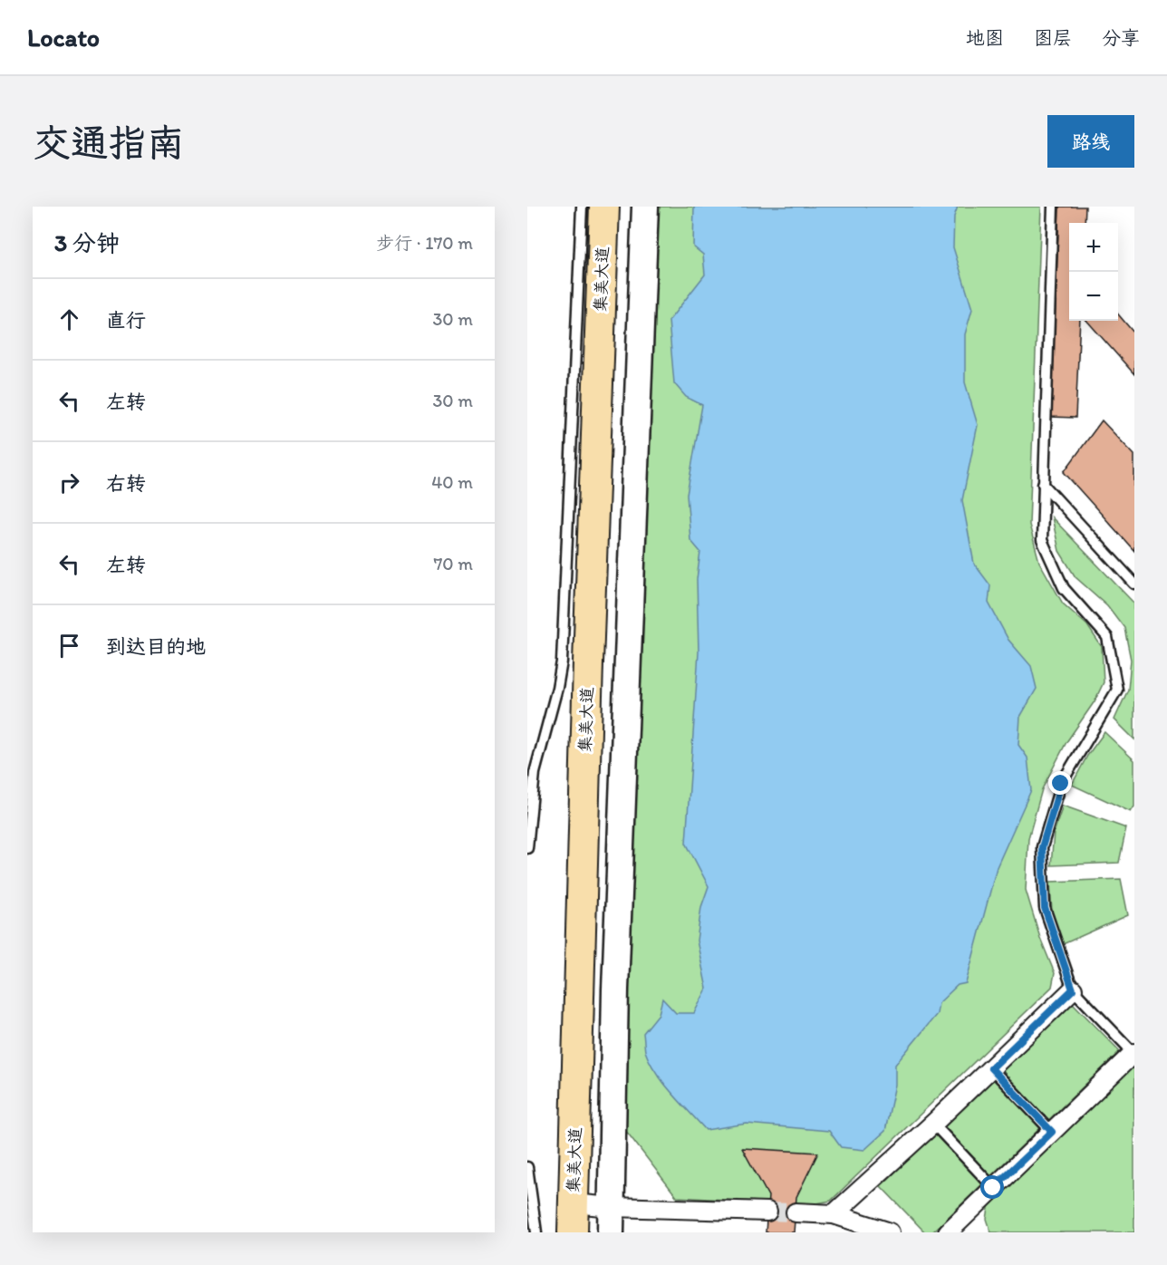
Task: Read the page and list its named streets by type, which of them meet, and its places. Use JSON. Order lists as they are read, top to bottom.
{
  "streets": {
    "main road": ["集美大道"]
  },
  "page": {
    "header": "Locato",
    "nav": ["地图", "图层", "分享"],
    "buttons": "路线",
    "title": "交通指南",
    "heading": ["3 分钟", "步行 · 170 m"],
    "map_buttons": ["+", "−"],
    "list": [
      ["直行", "30 m"],
      ["左转", "30 m"],
      ["右转", "40 m"],
      ["左转", "70 m"],
      "到达目的地"
    ]
  }
}
